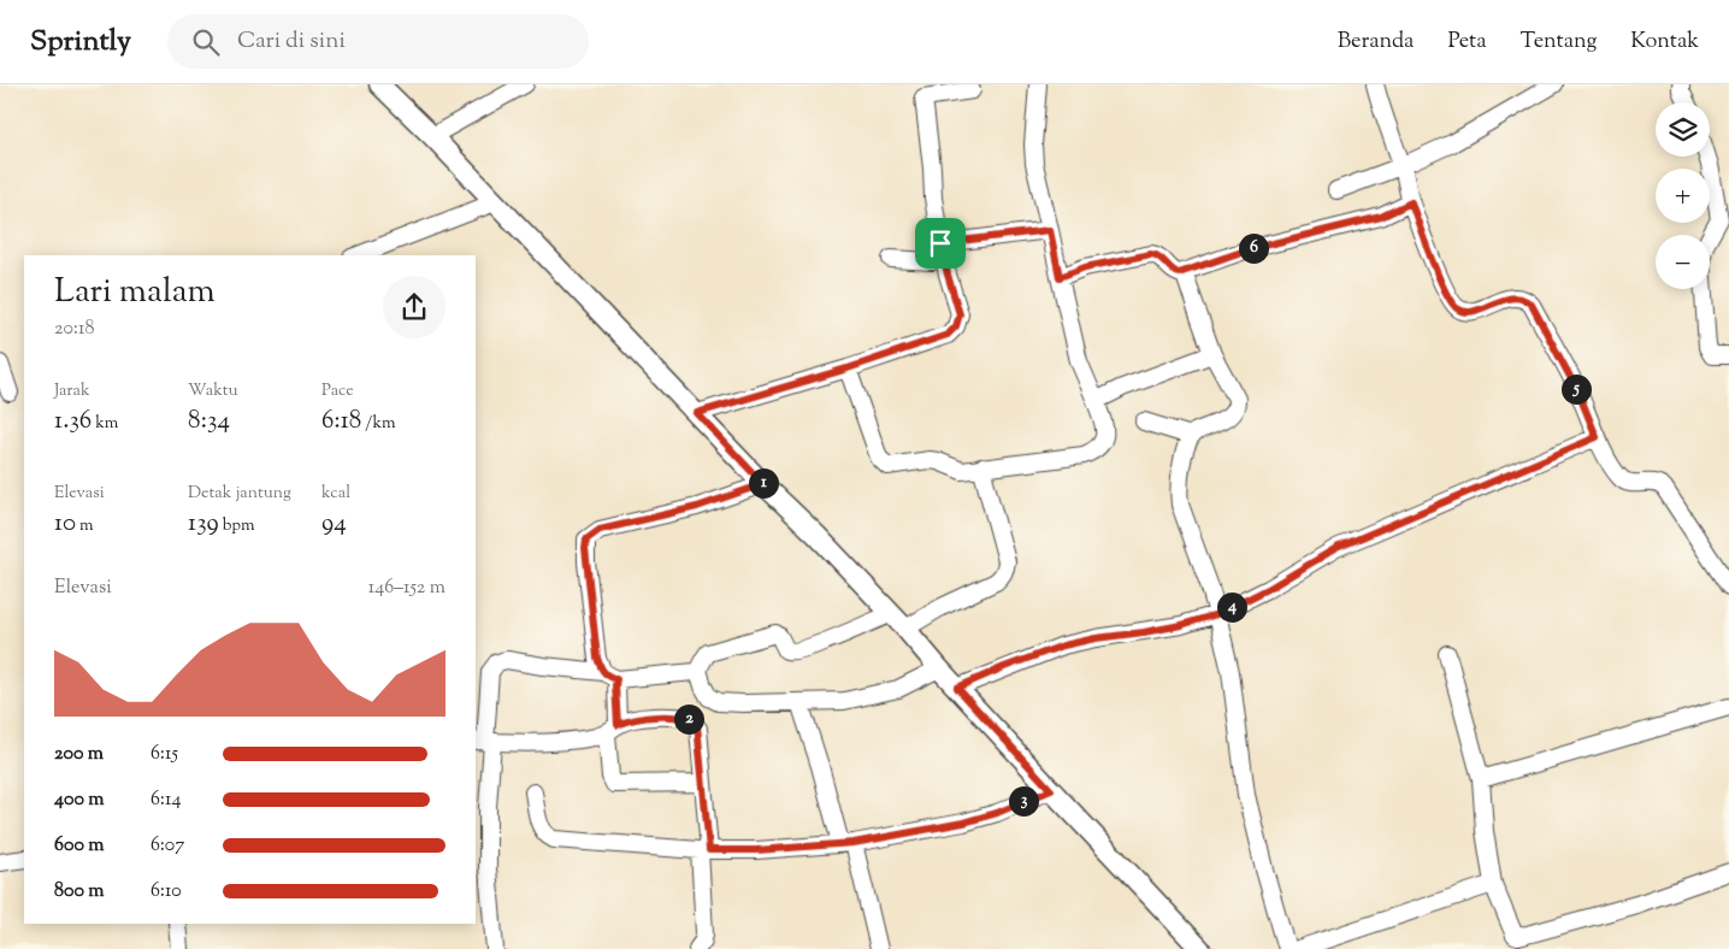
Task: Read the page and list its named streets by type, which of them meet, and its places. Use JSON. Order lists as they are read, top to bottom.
{
  "page": {
    "header": "Sprintly",
    "search": "Cari di sini",
    "nav": [
      "Beranda",
      "Peta",
      "Tentang",
      "Kontak"
    ],
    "map_buttons": ["+", "−"],
    "pins": [
      "6",
      "5",
      "1",
      "4",
      "2",
      "3"
    ],
    "heading": ["Lari malam", "20:18"],
    "stats": [
      ["Jarak", "1.36 km"],
      ["Waktu", "8:34"],
      ["Pace", "6:18 /km"],
      ["Elevasi", "10 m"],
      ["Detak jantung", "139 bpm"],
      ["kcal", "94"]
    ],
    "chart": ["Elevasi", "146–152 m"],
    "list": [
      {
        "name": "200 m",
        "note": "6:15"
      },
      {
        "name": "400 m",
        "note": "6:14"
      },
      {
        "name": "600 m",
        "note": "6:07"
      },
      {
        "name": "800 m",
        "note": "6:10"
      }
    ]
  }
}
